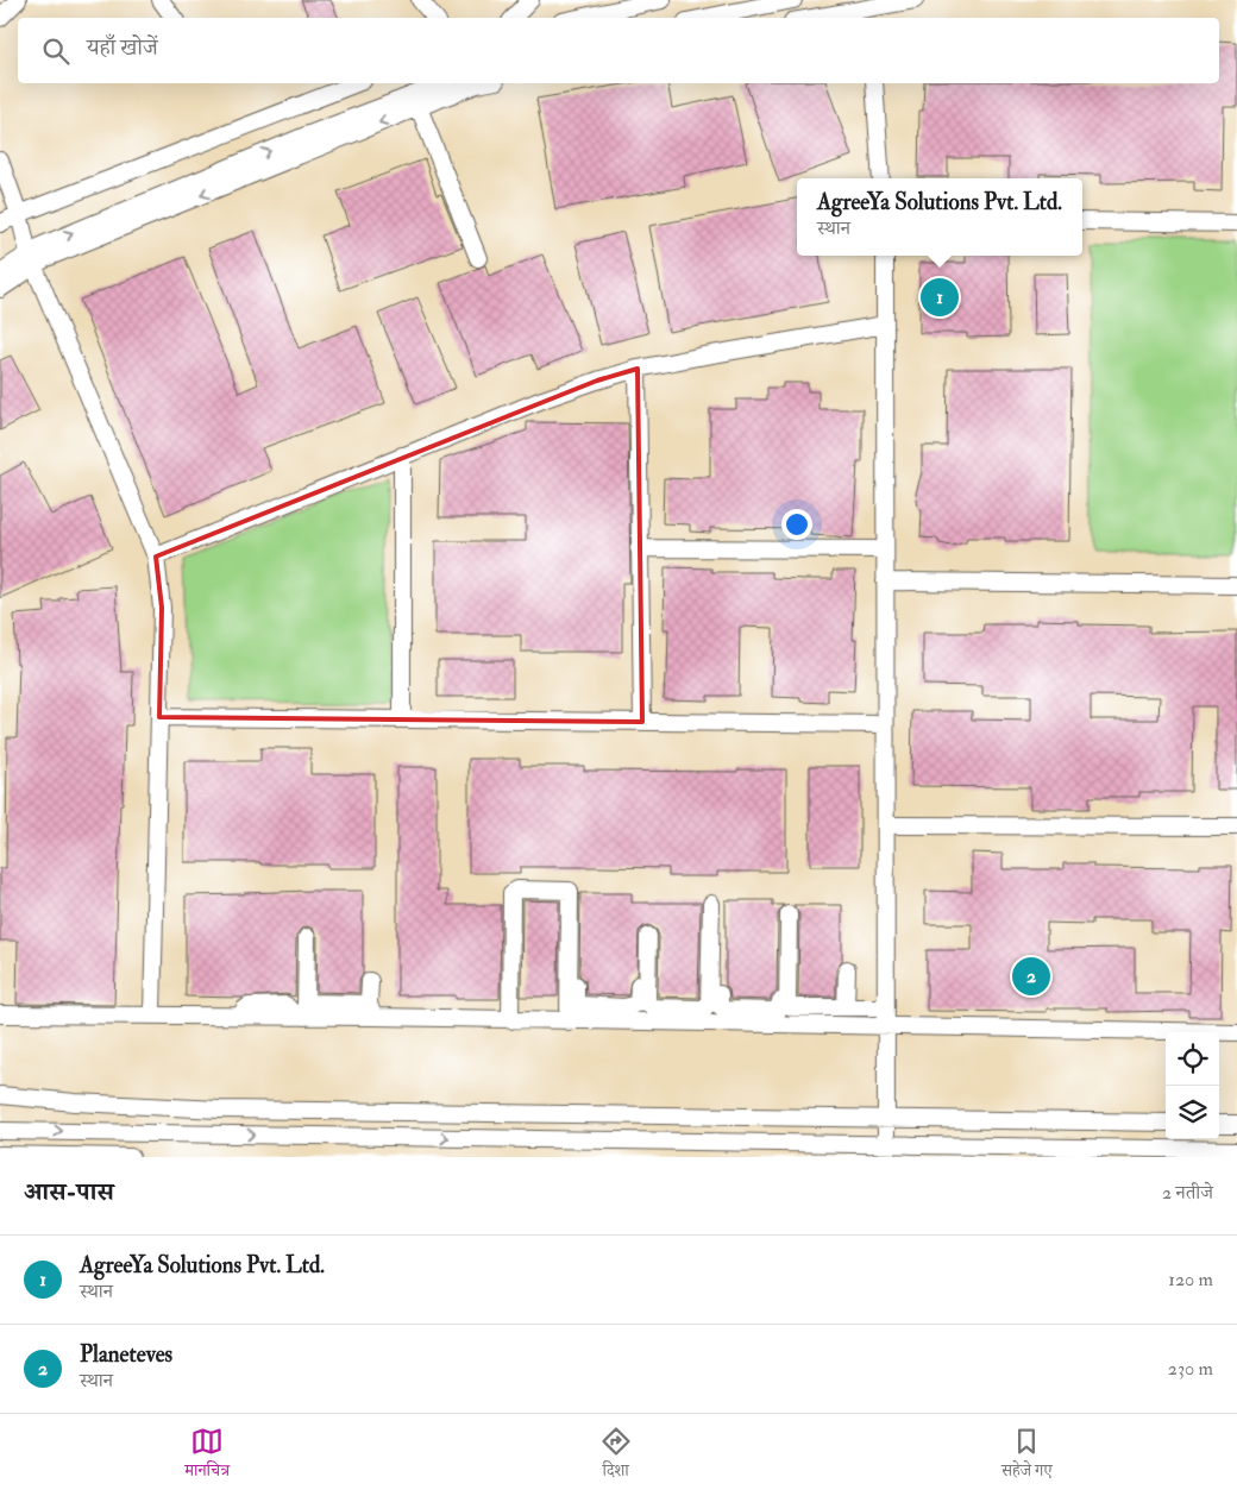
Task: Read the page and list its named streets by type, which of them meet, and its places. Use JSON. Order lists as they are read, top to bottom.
{
  "page": {
    "search": "यहाँ खोजें",
    "popup": ["AgreeYa Solutions Pvt. Ltd.", "स्थान"],
    "pins": ["1", "2"],
    "heading": ["आस-पास", "2 नतीजे"],
    "list": [
      {
        "mark": "1",
        "name": "AgreeYa Solutions Pvt. Ltd.",
        "note": "स्थान",
        "value": "120 m"
      },
      {
        "mark": "2",
        "name": "Planeteves",
        "note": "स्थान",
        "value": "230 m"
      }
    ],
    "nav": ["मानचित्र", "दिशा", "सहेजे गए"]
  }
}
